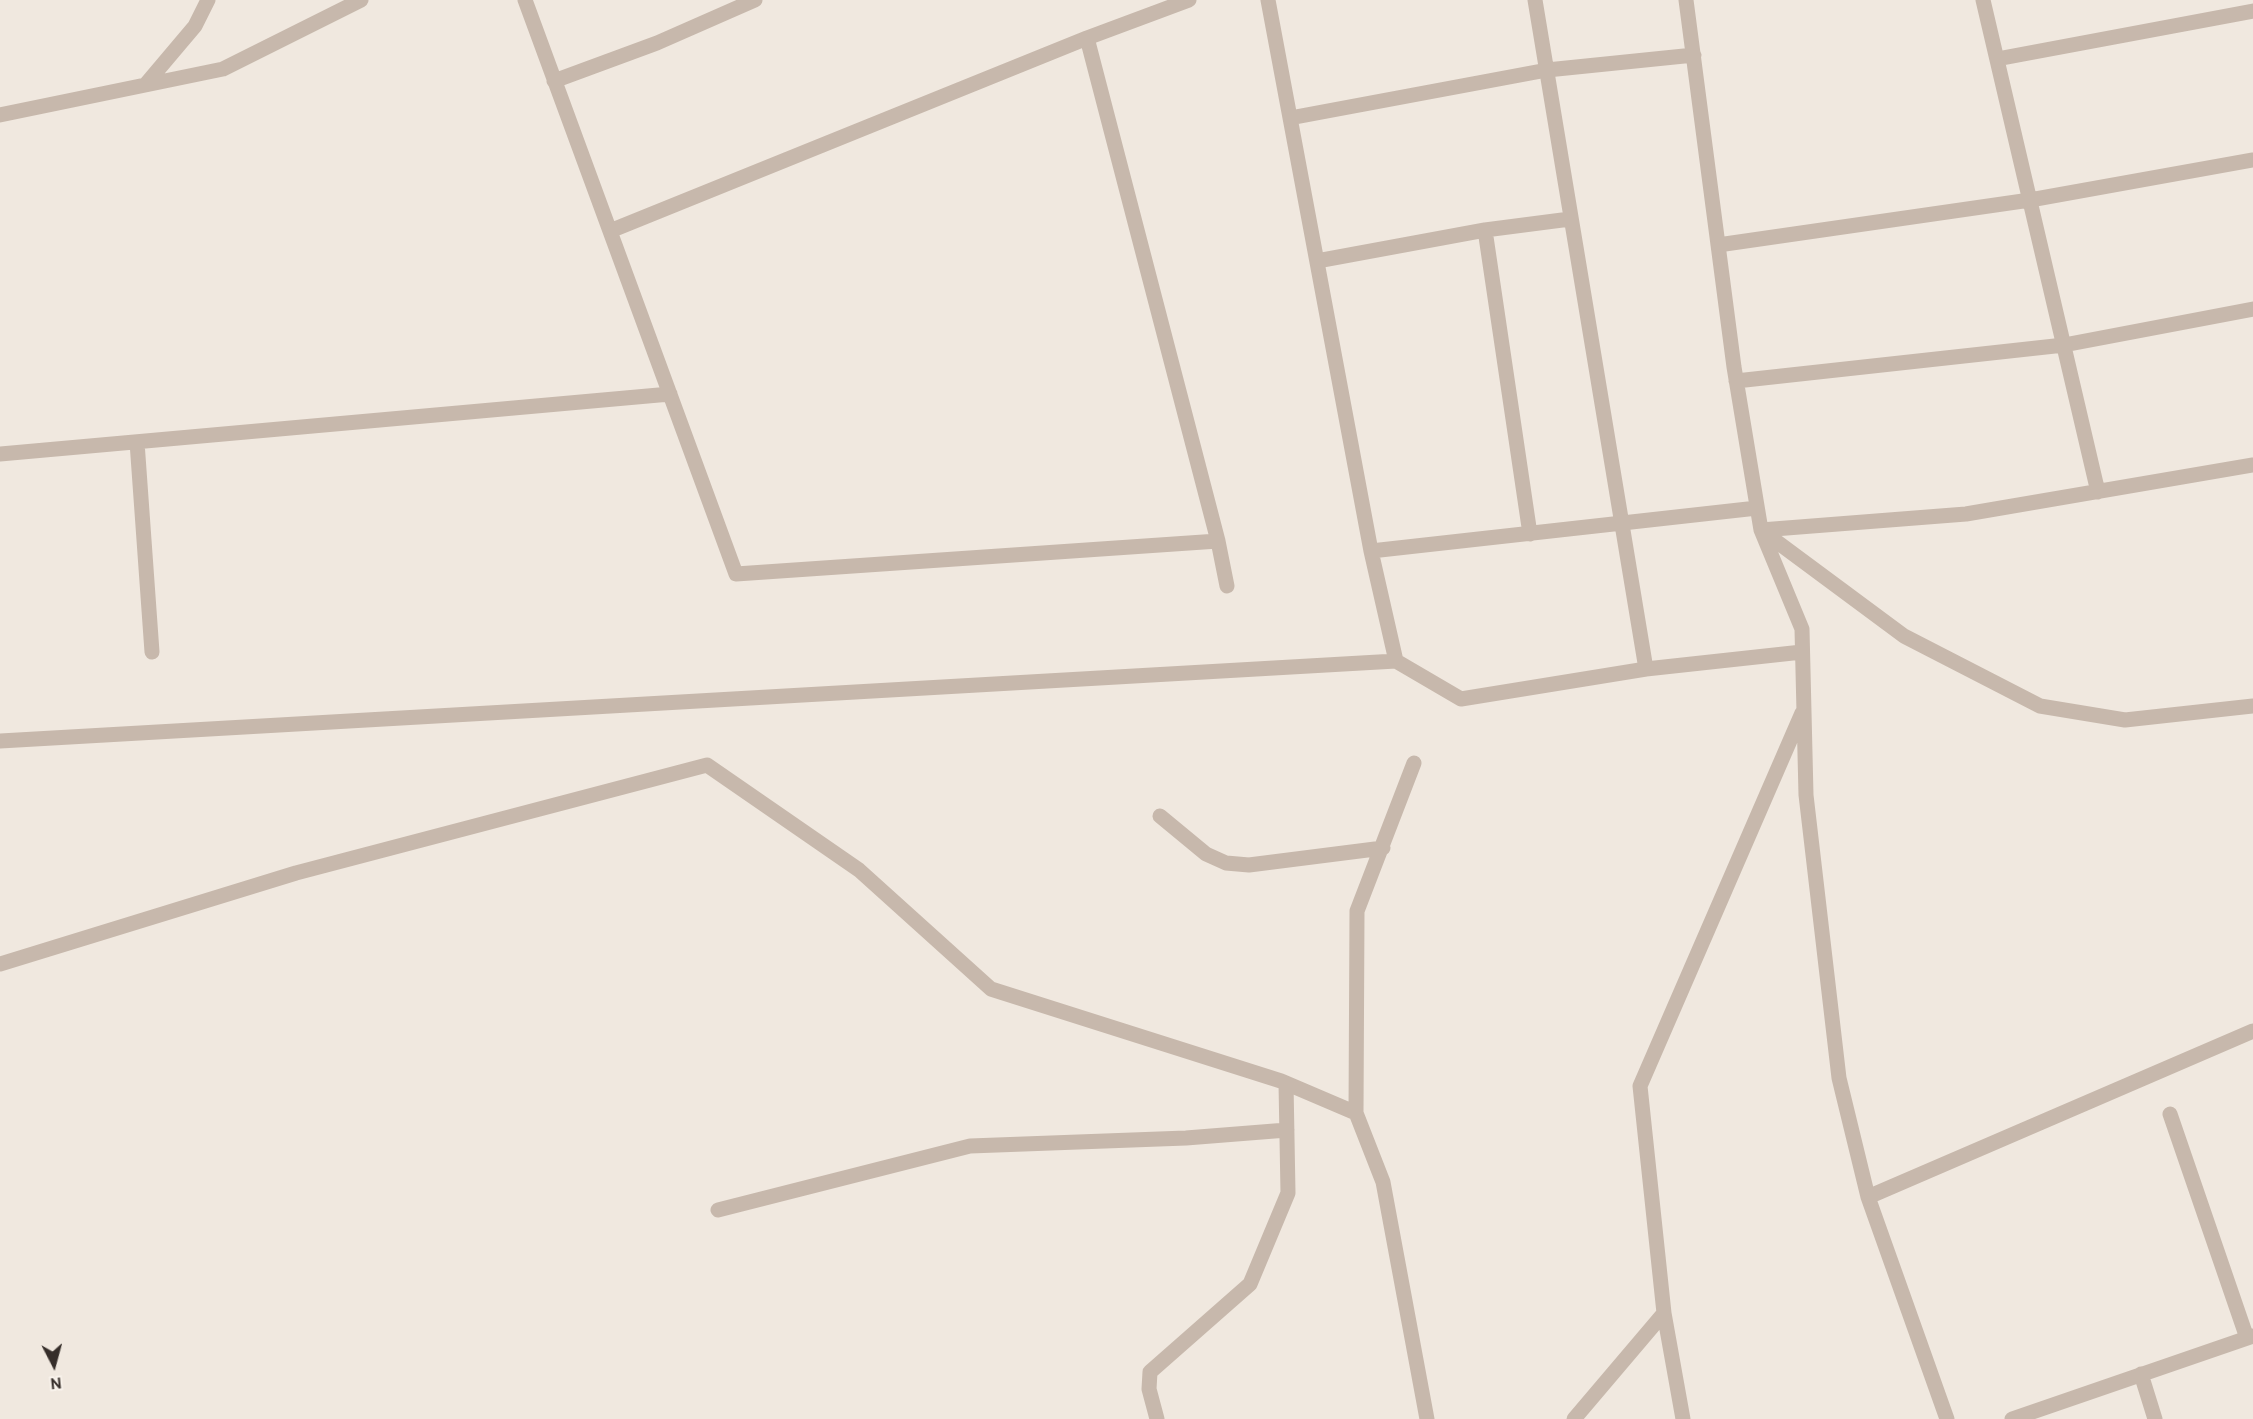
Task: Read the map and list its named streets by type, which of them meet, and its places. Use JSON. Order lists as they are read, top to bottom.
{
  "north": "bottom"
}
